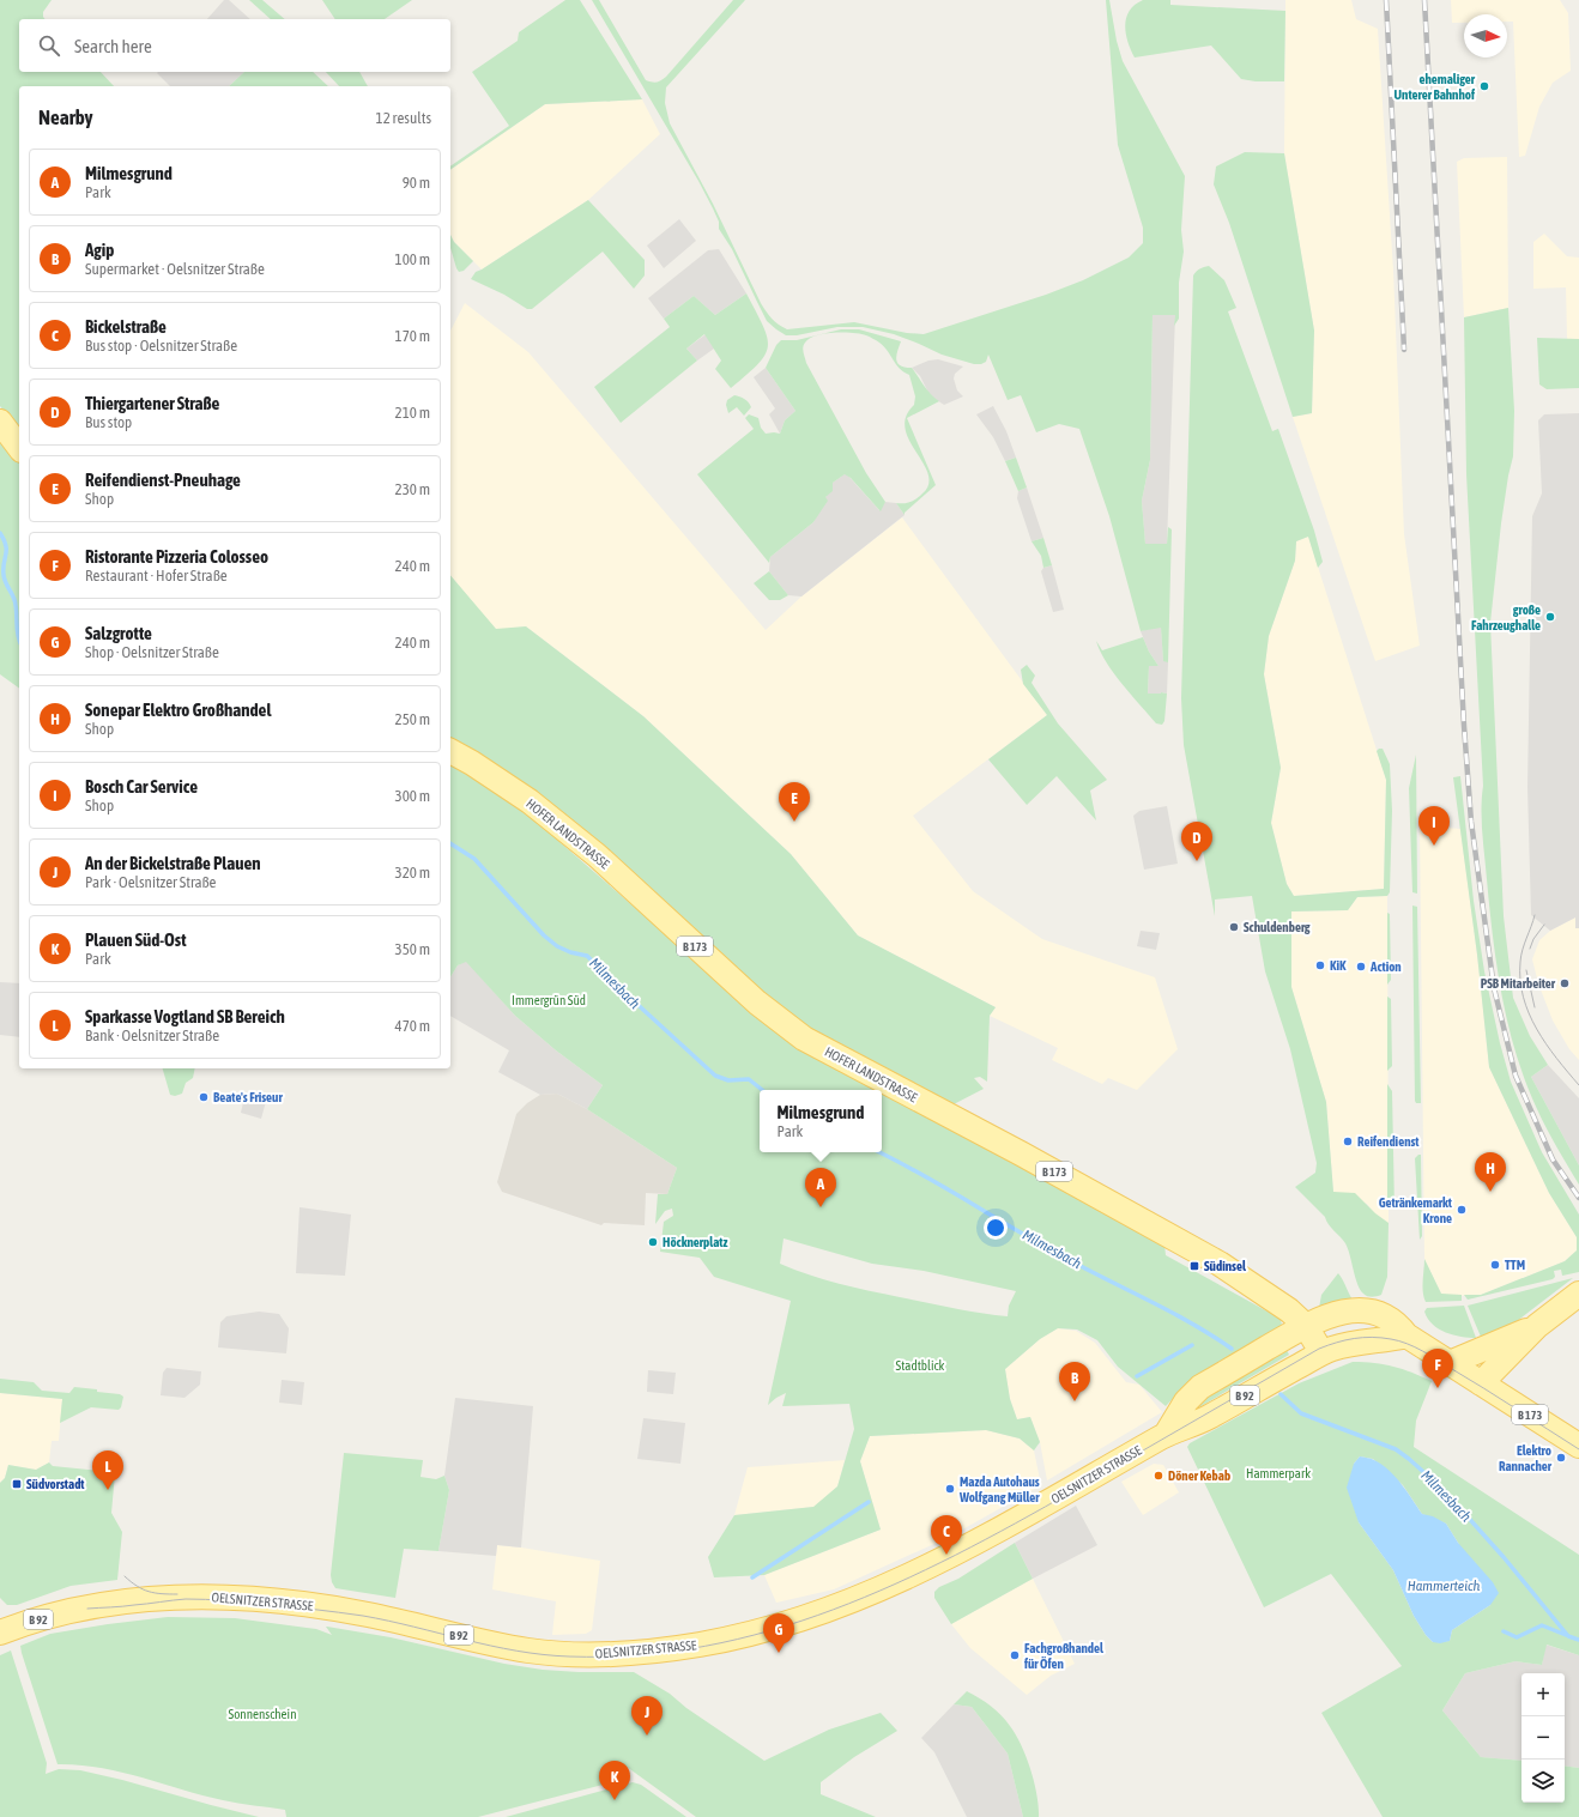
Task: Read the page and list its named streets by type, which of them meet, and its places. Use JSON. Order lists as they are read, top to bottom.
{
  "streets": {
    "main road": [
      "HOFER LANDSTRASSE",
      "B 173",
      "B 92",
      "OELSNITZER STRASSE"
    ]
  },
  "crossings": [
    ["HOFER LANDSTRASSE", "B 92"],
    ["HOFER LANDSTRASSE", "OELSNITZER STRASSE"],
    ["B 173", "B 92"],
    ["B 92", "OELSNITZER STRASSE"]
  ],
  "water": ["Milmesbach", "Hammerteich"],
  "parks": [
    "Immergrün Süd",
    "Stadtblick",
    "Hammerpark",
    "Sonnenschein"
  ],
  "places": {
    "other": [
      "ehemaliger Unterer Bahnhof",
      "große Fahrzeughalle",
      "Schuldenberg",
      "KiK",
      "Action",
      "PSB Mitarbeiter",
      "Beate's Friseur",
      "Reifendienst",
      "Getränkemarkt Krone",
      "Höcknerplatz",
      "TTM",
      "Elektro Rannacher",
      "Döner Kebab",
      "Mazda Autohaus Wolfgang Müller",
      "Fachgroßhandel für Öfen"
    ],
    "transit": ["Südinsel", "Südvorstadt"]
  },
  "north": "right",
  "page": {
    "search": "Search here",
    "heading": ["Nearby", "12 results"],
    "list": [
      {
        "mark": "A",
        "name": "Milmesgrund",
        "note": "Park",
        "value": "90 m"
      },
      {
        "mark": "B",
        "name": "Agip",
        "note": "Supermarket · Oelsnitzer Straße",
        "value": "100 m"
      },
      {
        "mark": "C",
        "name": "Bickelstraße",
        "note": "Bus stop · Oelsnitzer Straße",
        "value": "170 m"
      },
      {
        "mark": "D",
        "name": "Thiergartener Straße",
        "note": "Bus stop",
        "value": "210 m"
      },
      {
        "mark": "E",
        "name": "Reifendienst-Pneuhage",
        "note": "Shop",
        "value": "230 m"
      },
      {
        "mark": "F",
        "name": "Ristorante Pizzeria Colosseo",
        "note": "Restaurant · Hofer Straße",
        "value": "240 m"
      },
      {
        "mark": "G",
        "name": "Salzgrotte",
        "note": "Shop · Oelsnitzer Straße",
        "value": "240 m"
      },
      {
        "mark": "H",
        "name": "Sonepar Elektro Großhandel",
        "note": "Shop",
        "value": "250 m"
      },
      {
        "mark": "I",
        "name": "Bosch Car Service",
        "note": "Shop",
        "value": "300 m"
      },
      {
        "mark": "J",
        "name": "An der Bickelstraße Plauen",
        "note": "Park · Oelsnitzer Straße",
        "value": "320 m"
      },
      {
        "mark": "K",
        "name": "Plauen Süd-Ost",
        "note": "Park",
        "value": "350 m"
      },
      {
        "mark": "L",
        "name": "Sparkasse Vogtland SB Bereich",
        "note": "Bank · Oelsnitzer Straße",
        "value": "470 m"
      }
    ],
    "pins": [
      "E",
      "I",
      "D",
      "H",
      "A",
      "F",
      "B",
      "L",
      "C",
      "G",
      "J",
      "K"
    ],
    "popup": ["Milmesgrund", "Park"],
    "map_buttons": ["+", "−"]
  }
}
